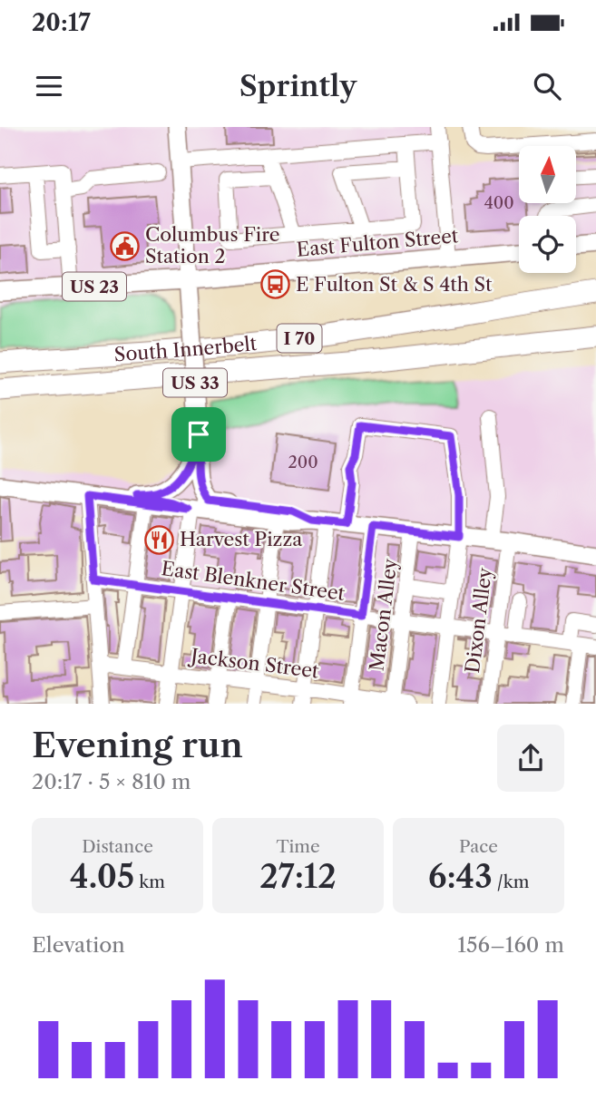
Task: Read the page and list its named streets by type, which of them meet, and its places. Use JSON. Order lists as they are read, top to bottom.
{
  "streets": {
    "highway": ["I 70", "South Innerbelt"],
    "main road": ["East Fulton Street", "US 23", "US 33"],
    "street": [
      "East Blenkner Street",
      "Macon Alley",
      "Dixon Alley",
      "Jackson Street"
    ]
  },
  "crossings": [
    ["East Fulton Street", "US 33"],
    ["US 33", "Macon Alley"],
    ["US 33", "Dixon Alley"],
    ["East Blenkner Street", "Macon Alley"],
    ["East Blenkner Street", "Dixon Alley"],
    ["Macon Alley", "Jackson Street"]
  ],
  "places": {
    "public building": ["Columbus Fire Station 2"],
    "bus stop": ["E Fulton St & S 4th St"],
    "restaurant": ["Harvest Pizza"]
  },
  "house_numbers": ["400", "200"],
  "north": "top",
  "page": {
    "status": "20:17",
    "header": "Sprintly",
    "heading": ["Evening run", "20:17 · 5 × 810 m"],
    "stats": [
      ["Distance", "4.05 km"],
      ["Time", "27:12"],
      ["Pace", "6:43 /km"]
    ],
    "chart": ["Elevation", "156–160 m"]
  }
}
